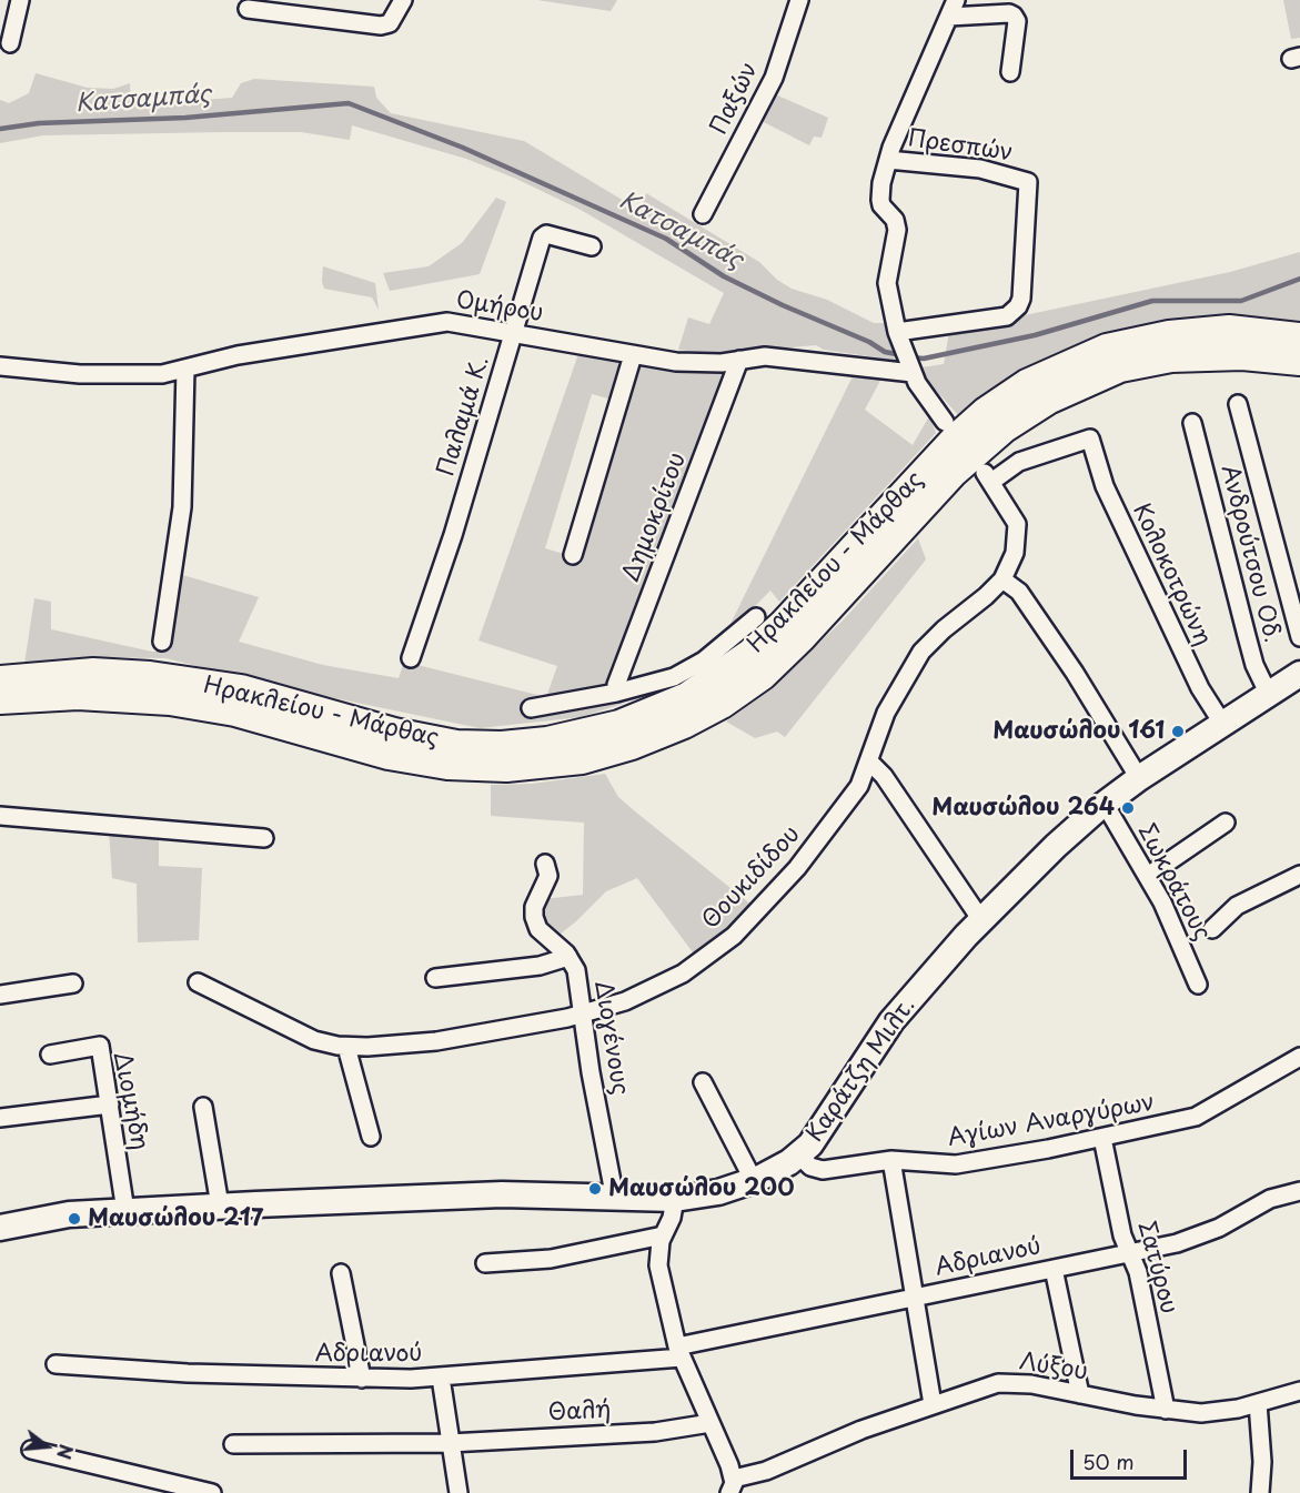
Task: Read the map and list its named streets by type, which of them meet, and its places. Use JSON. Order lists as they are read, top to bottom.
{
  "streets": {
    "main road": ["Ηρακλείου - Μάρθας"],
    "street": [
      "Παξών",
      "Πρεσπών",
      "Ομήρου",
      "Παλαμά Κ.",
      "Δημοκρίτου",
      "Ανδρούτσου Οδ.",
      "Κολοκοτρώνη",
      "Θουκιδίδου",
      "Σωκράτους",
      "Διογένους",
      "Καράτζη Μιλτ.",
      "Διομήδη",
      "Αγίων Αναργύρων",
      "Αδριανού",
      "Σατύρου",
      "Λύξου",
      "Θαλή"
    ]
  },
  "crossings": [
    ["Ομήρου", "Παλαμά Κ."],
    ["Ομήρου", "Δημοκρίτου"],
    ["Ανδρούτσου Οδ.", "Καράτζη Μιλτ."],
    ["Κολοκοτρώνη", "Θουκιδίδου"],
    ["Κολοκοτρώνη", "Καράτζη Μιλτ."],
    ["Θουκιδίδου", "Διογένους"],
    ["Σωκράτους", "Καράτζη Μιλτ."],
    ["Διογένους", "Καράτζη Μιλτ."],
    ["Καράτζη Μιλτ.", "Διομήδη"],
    ["Καράτζη Μιλτ.", "Αγίων Αναργύρων"],
    ["Αγίων Αναργύρων", "Σατύρου"],
    ["Αδριανού", "Σατύρου"],
    ["Σατύρου", "Λύξου"]
  ],
  "water": ["Κατσαμπάς"],
  "places": [
    "Μαυσώλου 161",
    "Μαυσώλου 264",
    "Μαυσώλου 200",
    "Μαυσώλου 217"
  ],
  "scale_bar": "50 m",
  "north": "right"
}
